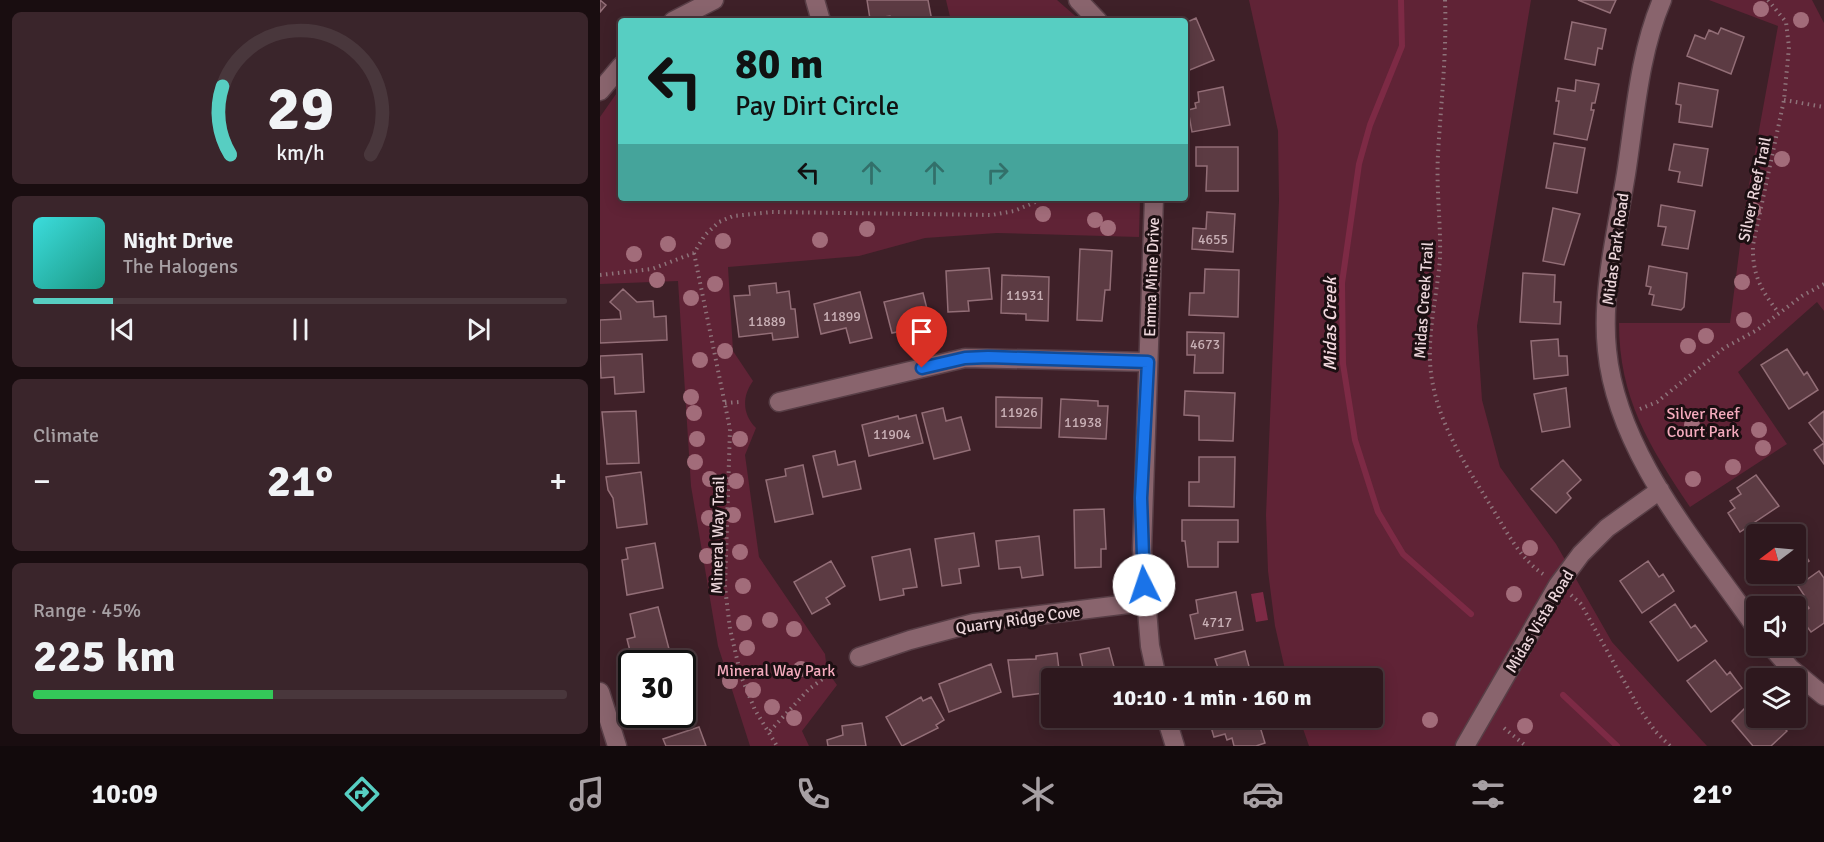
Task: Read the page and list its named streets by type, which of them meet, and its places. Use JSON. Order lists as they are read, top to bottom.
{
  "streets": {
    "street": [
      "Midas Park Road",
      "Emma Mine Drive",
      "Quarry Ridge Cove",
      "Midas Vista Road"
    ],
    "path": ["Silver Reef Trail", "Midas Creek Trail", "Mineral Way Trail"]
  },
  "crossings": [
    ["Midas Park Road", "Midas Vista Road"],
    ["Emma Mine Drive", "Quarry Ridge Cove"]
  ],
  "water": ["Midas Creek"],
  "parks": ["Silver Reef Court Park", "Mineral Way Park"],
  "house_numbers": [
    "4655",
    "11931",
    "11899",
    "11889",
    "4673",
    "11926",
    "11938",
    "11904",
    "4717"
  ],
  "north": "left",
  "page": {
    "turn": ["80 m", "Pay Dirt Circle"],
    "song": ["Night Drive", "The Halogens"],
    "tile": [
      "Climate",
      ["Range · 45%", "225 km"]
    ],
    "heat": ["−", "21°", "+"],
    "limit": "30",
    "trip": "10:10 · 1 min · 160 m",
    "tabs": ["10:09", "21°"],
    "gauge": ["29", "km/h"]
  }
}
